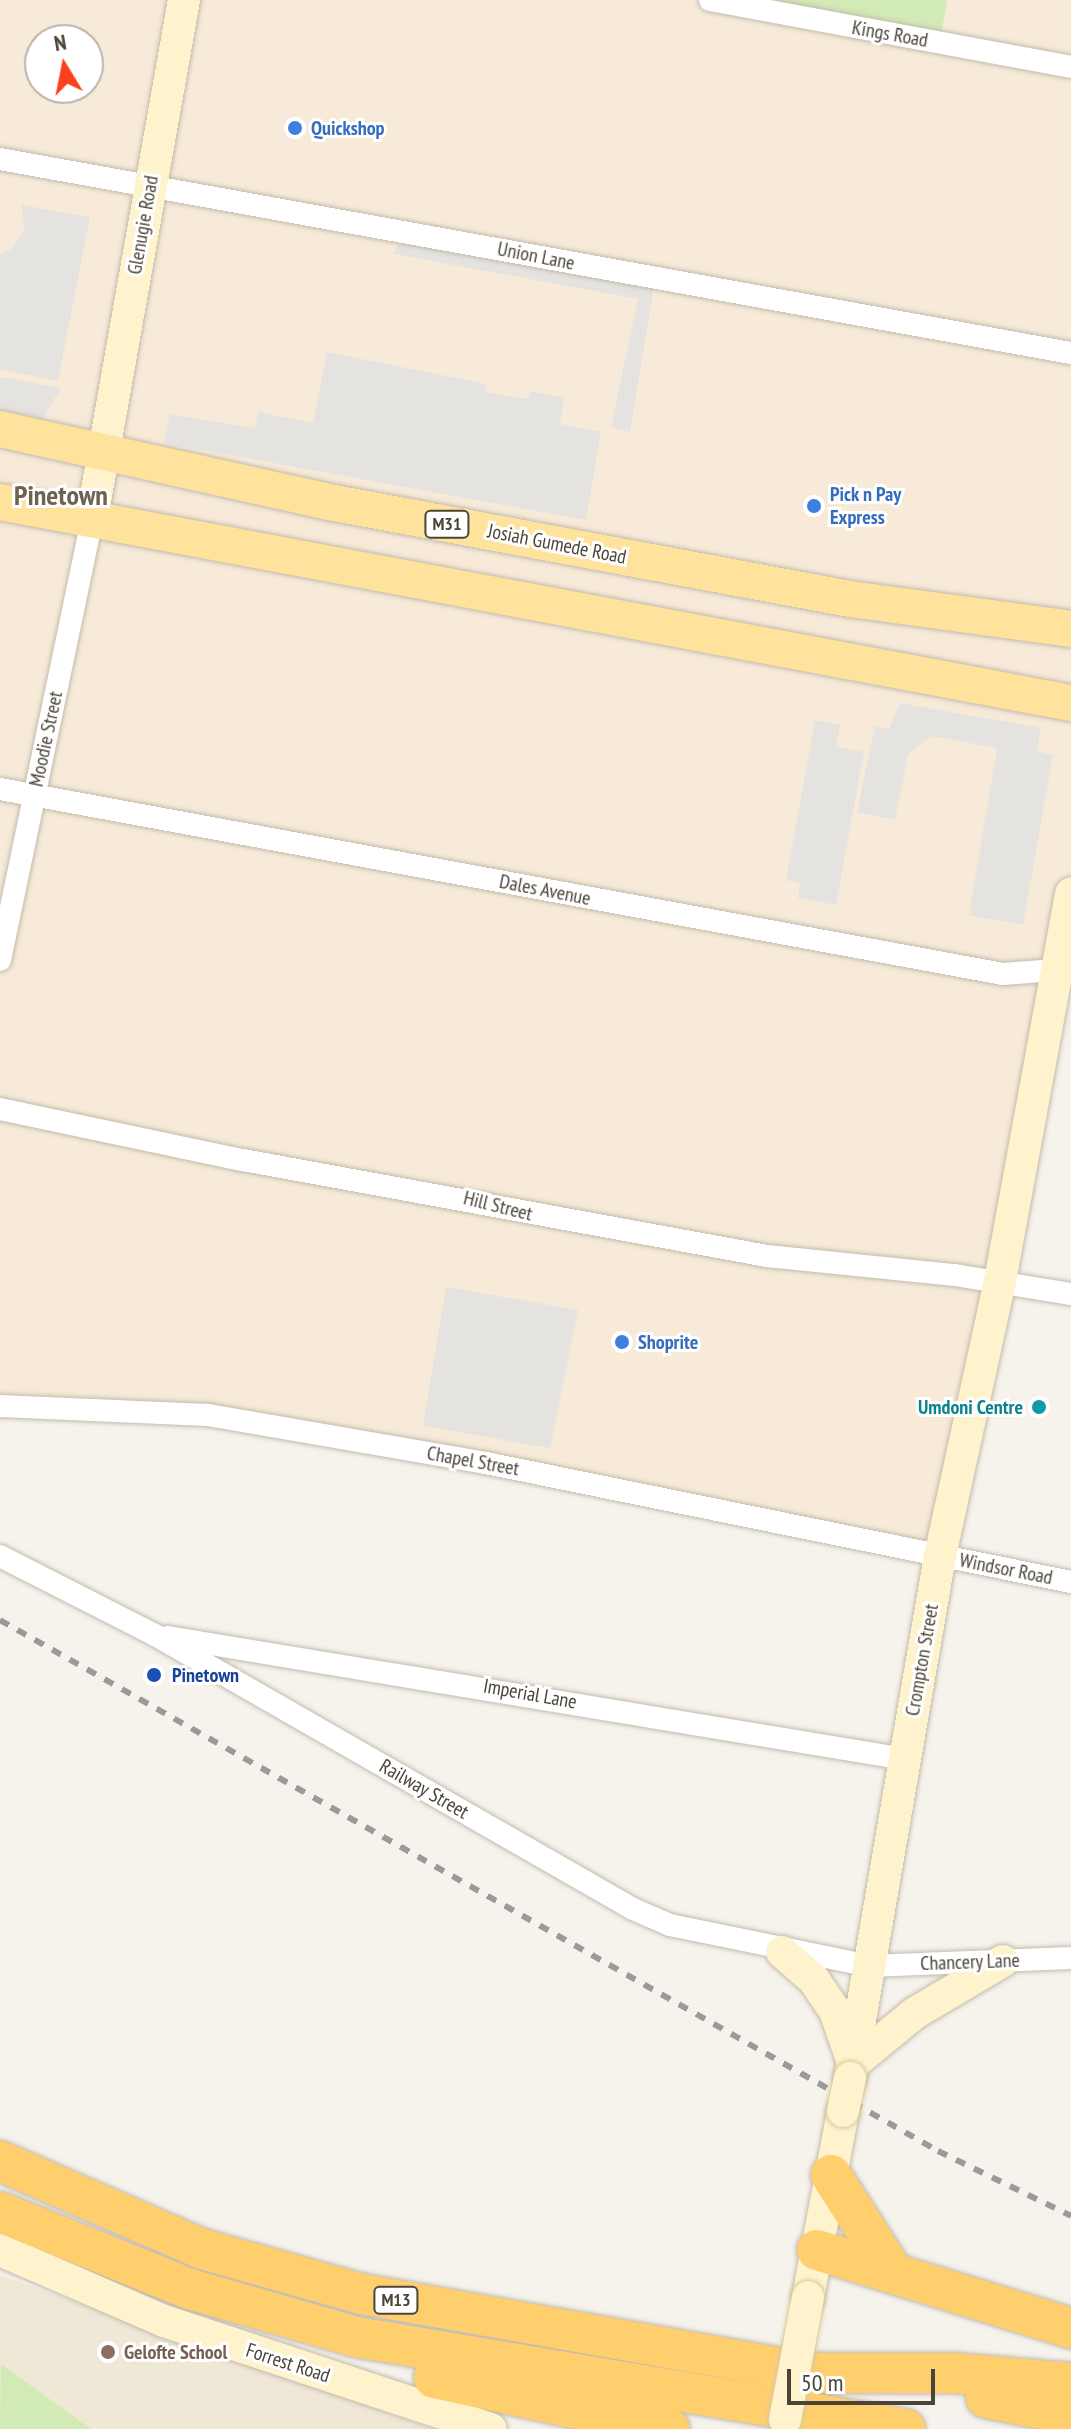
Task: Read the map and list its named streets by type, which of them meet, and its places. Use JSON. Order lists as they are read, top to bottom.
{
  "streets": {
    "highway": ["M13"],
    "main road": ["M31", "Josiah Gumede Road"],
    "street": [
      "Kings Road",
      "Glenugie Road",
      "Union Lane",
      "Moodie Street",
      "Dales Avenue",
      "Hill Street",
      "Chapel Street",
      "Windsor Road",
      "Crompton Street",
      "Imperial Lane",
      "Railway Street",
      "Chancery Lane",
      "Forrest Road"
    ]
  },
  "crossings": [
    ["Glenugie Road", "Union Lane"],
    ["Glenugie Road", "Josiah Gumede Road"],
    ["Glenugie Road", "Moodie Street"],
    ["Moodie Street", "Dales Avenue"],
    ["Dales Avenue", "Crompton Street"],
    ["Hill Street", "Crompton Street"],
    ["Chapel Street", "Windsor Road"],
    ["Chapel Street", "Crompton Street"],
    ["Windsor Road", "Crompton Street"],
    ["Crompton Street", "Imperial Lane"],
    ["Crompton Street", "Railway Street"],
    ["Crompton Street", "Chancery Lane"],
    ["Imperial Lane", "Railway Street"],
    ["Railway Street", "Chancery Lane"]
  ],
  "districts": ["Pinetown"],
  "places": [
    "Quickshop",
    "Pick n Pay Express",
    "Shoprite",
    "Umdoni Centre",
    "Pinetown",
    "Gelofte School"
  ],
  "scale_bar": "50 m",
  "north": "top"
}
